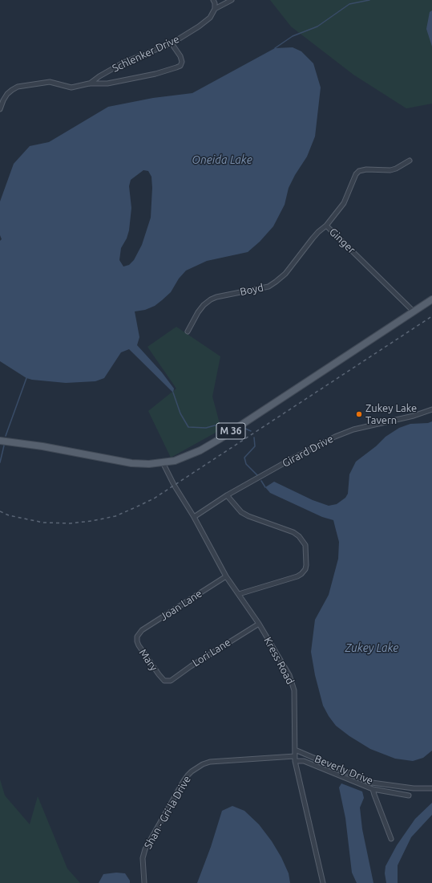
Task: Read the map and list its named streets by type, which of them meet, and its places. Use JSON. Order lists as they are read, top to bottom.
{
  "streets": {
    "main road": ["M 36"],
    "street": [
      "Schlenker Drive",
      "Ginger",
      "Boyd",
      "Girard Drive",
      "Joan Lane",
      "Lori Lane",
      "Mary",
      "Kress Road",
      "Beverly Drive",
      "Shan - Gri-la Drive"
    ]
  },
  "crossings": [
    ["Ginger", "Boyd"],
    ["Ginger", "M 36"],
    ["M 36", "Kress Road"],
    ["Girard Drive", "Kress Road"],
    ["Joan Lane", "Mary"],
    ["Joan Lane", "Kress Road"],
    ["Lori Lane", "Mary"],
    ["Lori Lane", "Kress Road"],
    ["Kress Road", "Beverly Drive"],
    ["Kress Road", "Shan - Gri-la Drive"]
  ],
  "water": ["Oneida Lake", "Zukey Lake"],
  "places": ["Zukey Lake Tavern"]
}
